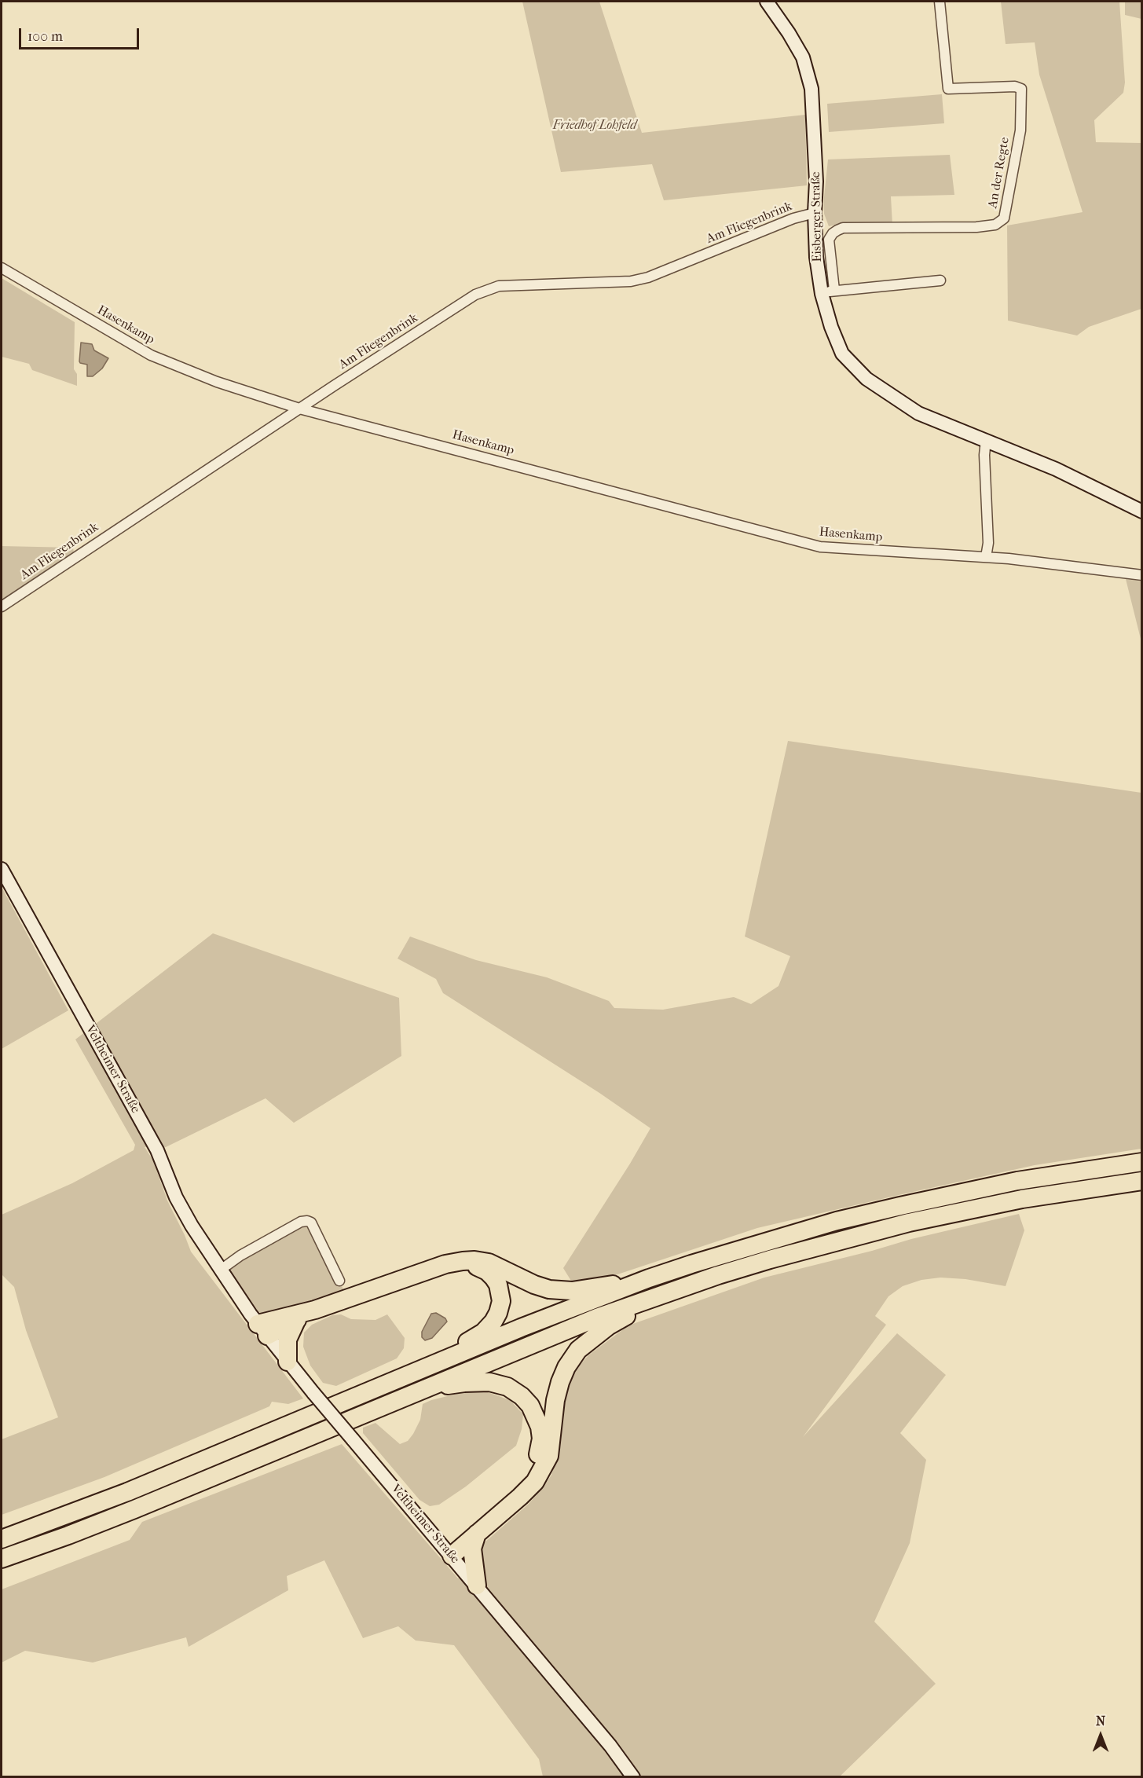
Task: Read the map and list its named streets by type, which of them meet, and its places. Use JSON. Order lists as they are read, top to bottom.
{
  "streets": {
    "main road": ["Eisberger Straße", "Veltheimer Straße"],
    "street": ["An der Regte", "Am Fliegenbrink", "Hasenkamp"]
  },
  "crossings": [
    ["An der Regte", "Eisberger Straße"],
    ["Eisberger Straße", "Am Fliegenbrink"],
    ["Am Fliegenbrink", "Hasenkamp"]
  ],
  "parks": ["Friedhof Lohfeld"],
  "scale_bar": "100 m",
  "north": "top"
}
